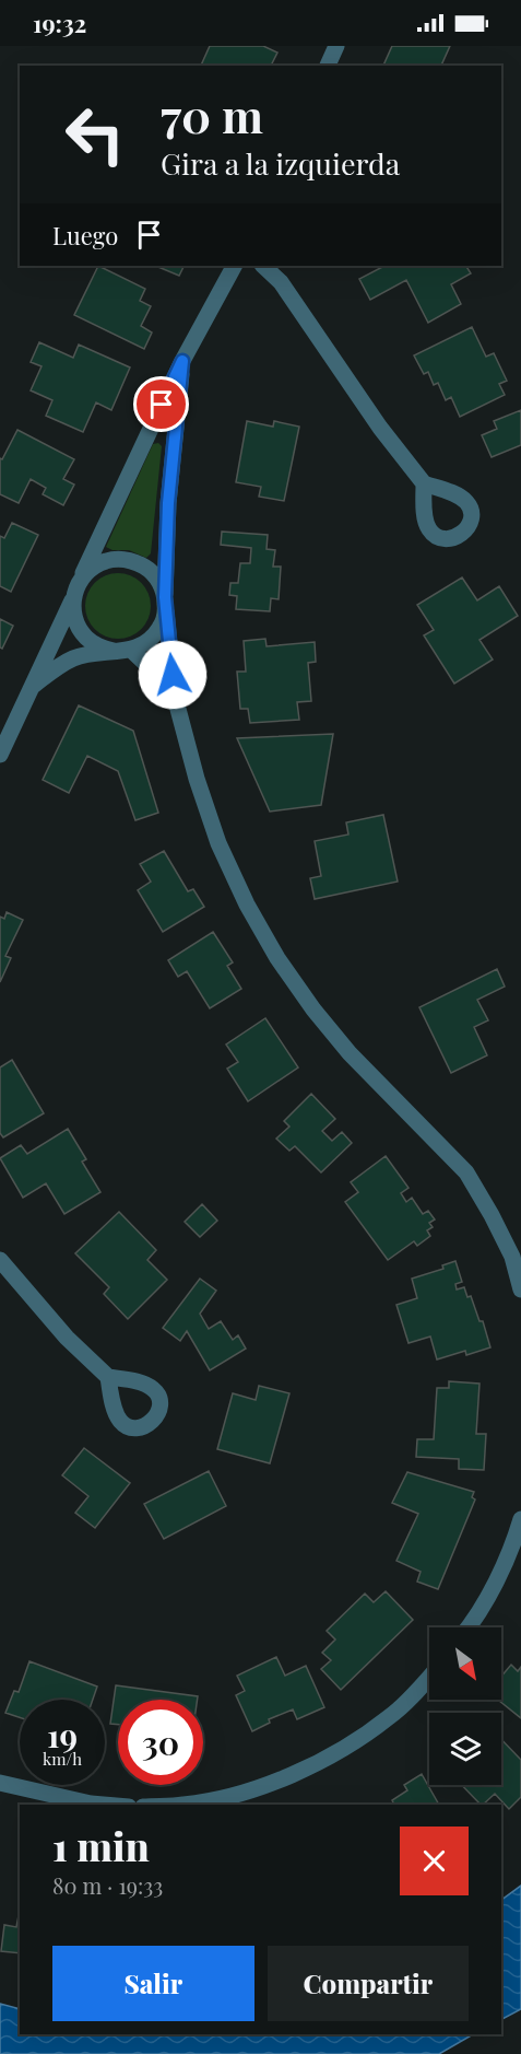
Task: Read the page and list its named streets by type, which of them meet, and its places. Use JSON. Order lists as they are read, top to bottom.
{
  "north": "bottom right",
  "page": {
    "status": "19:32",
    "turn": ["70 m", "Gira a la izquierda"],
    "then": "Luego",
    "speed": "19 km/h",
    "limit": "30",
    "heading": ["1 min", "80 m · 19:33"],
    "buttons": ["Salir", "Compartir"]
  }
}
